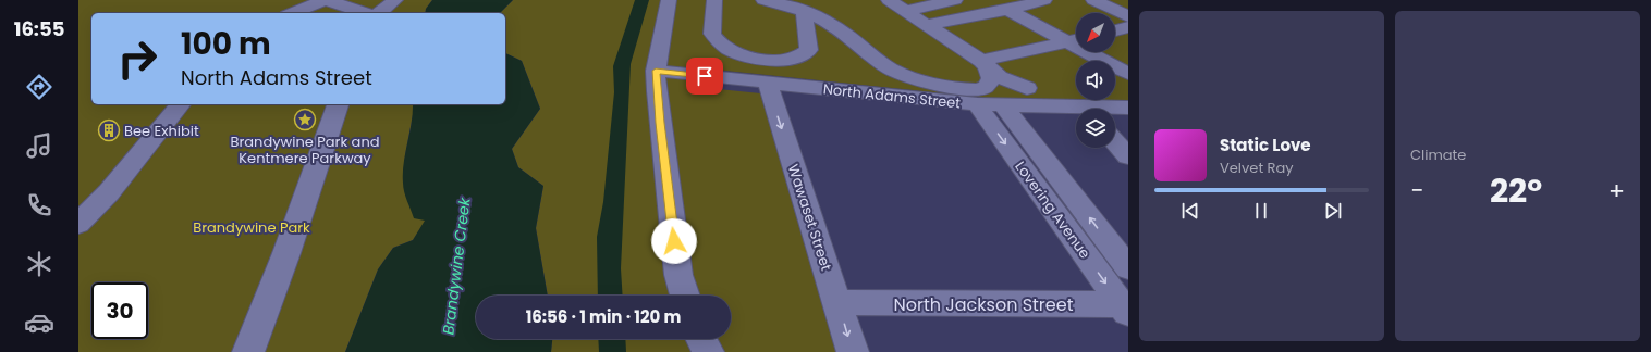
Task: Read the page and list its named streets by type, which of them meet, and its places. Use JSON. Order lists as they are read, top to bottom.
{
  "streets": {
    "street": [
      "North Adams Street",
      "Lovering Avenue",
      "Wawaset Street",
      "North Jackson Street"
    ]
  },
  "crossings": [
    ["North Adams Street", "Lovering Avenue"],
    ["North Adams Street", "Wawaset Street"],
    ["Lovering Avenue", "North Jackson Street"],
    ["Wawaset Street", "North Jackson Street"]
  ],
  "water": ["Brandywine Creek"],
  "parks": ["Brandywine Park"],
  "places": {
    "place": ["Brandywine Park and Kentmere Parkway"],
    "building": ["Bee Exhibit"]
  },
  "north": "bottom left",
  "page": {
    "tabs": "16:55",
    "tile": "Climate",
    "turn": ["100 m", "North Adams Street"],
    "song": ["Static Love", "Velvet Ray"],
    "heat": ["−", "22°", "+"],
    "limit": "30",
    "trip": "16:56 · 1 min · 120 m"
  }
}
